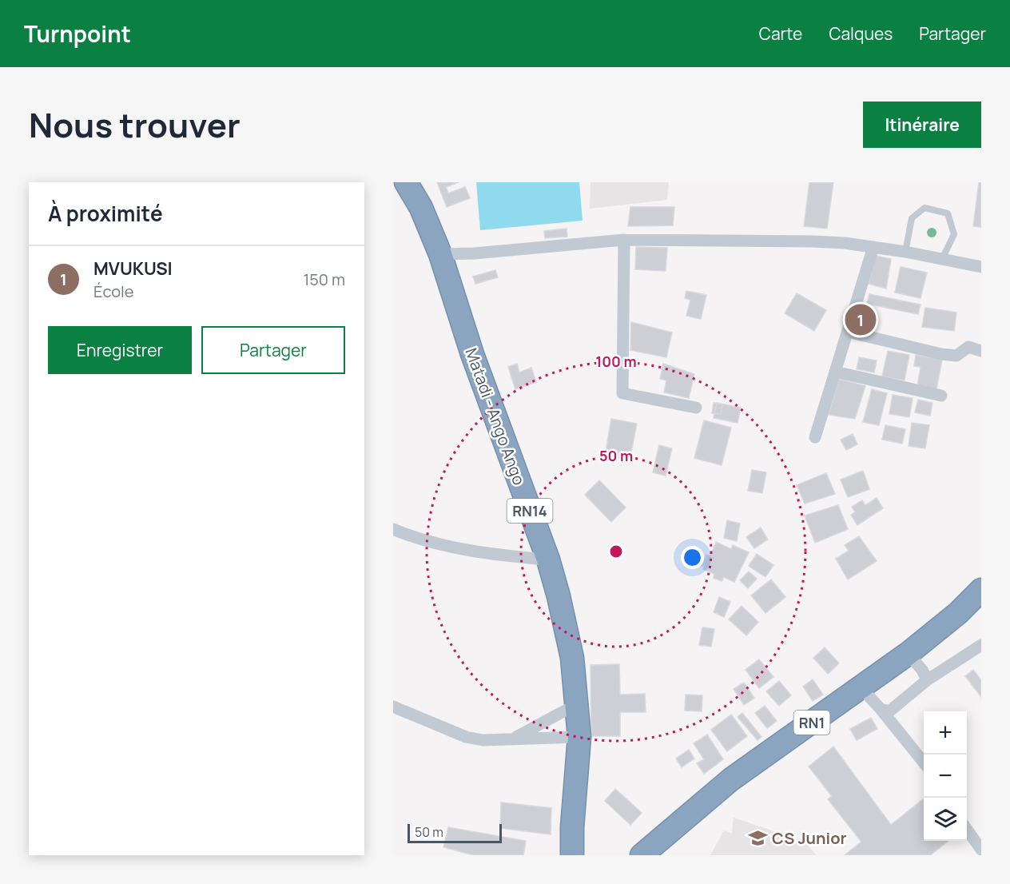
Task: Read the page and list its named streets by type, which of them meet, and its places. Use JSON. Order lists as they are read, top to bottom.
{
  "streets": {
    "highway": ["Matadi - Ango Ango", "RN14", "RN1"]
  },
  "places": {
    "school or university": ["CS Junior"]
  },
  "scale_bar": "50 m",
  "page": {
    "header": "Turnpoint",
    "nav": ["Carte", "Calques", "Partager"],
    "title": "Nous trouver",
    "buttons": [
      "Itinéraire",
      ["Enregistrer", "Partager"]
    ],
    "heading": "À proximité",
    "list": [
      {
        "mark": "1",
        "name": "MVUKUSI",
        "note": "École",
        "value": "150 m"
      }
    ],
    "pins": "1",
    "map_buttons": ["+", "−"],
    "scale": "50 m"
  },
  "rings": ["100 m", "50 m"]
}
